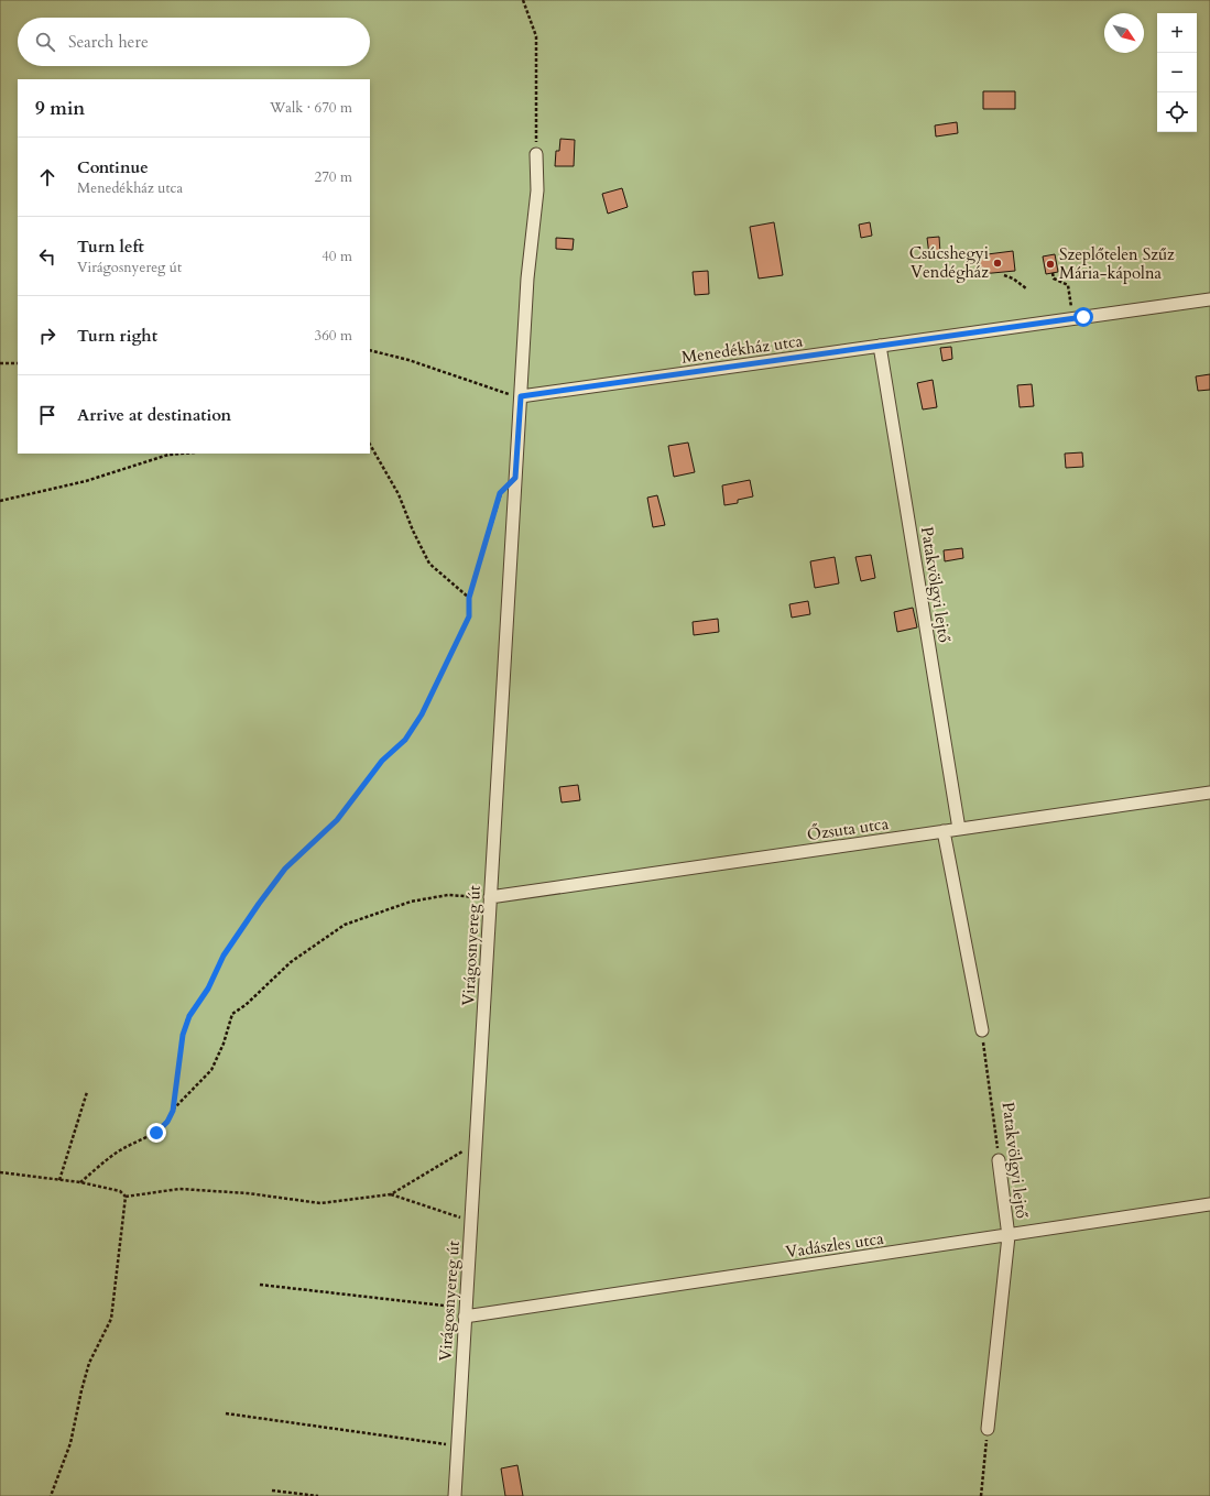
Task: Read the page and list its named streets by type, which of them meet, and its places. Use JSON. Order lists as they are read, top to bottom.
{
  "streets": {
    "street": [
      "Menedékház utca",
      "Patakvölgyi lejtő",
      "Őzsuta utca",
      "Virágosnyereg út",
      "Vadászles utca"
    ]
  },
  "crossings": [
    ["Menedékház utca", "Patakvölgyi lejtő"],
    ["Menedékház utca", "Virágosnyereg út"],
    ["Patakvölgyi lejtő", "Őzsuta utca"],
    ["Patakvölgyi lejtő", "Vadászles utca"],
    ["Őzsuta utca", "Virágosnyereg út"],
    ["Virágosnyereg út", "Vadászles utca"]
  ],
  "places": ["Csúcshegyi Vendégház", "Szeplőtelen Szűz Mária-kápolna"],
  "north": "bottom right",
  "page": {
    "map_buttons": ["+", "−"],
    "search": "Search here",
    "heading": ["9 min", "Walk · 670 m"],
    "list": [
      ["Continue", "Menedékház utca", "270 m"],
      ["Turn left", "Virágosnyereg út", "40 m"],
      ["Turn right", "360 m"],
      "Arrive at destination"
    ]
  }
}
